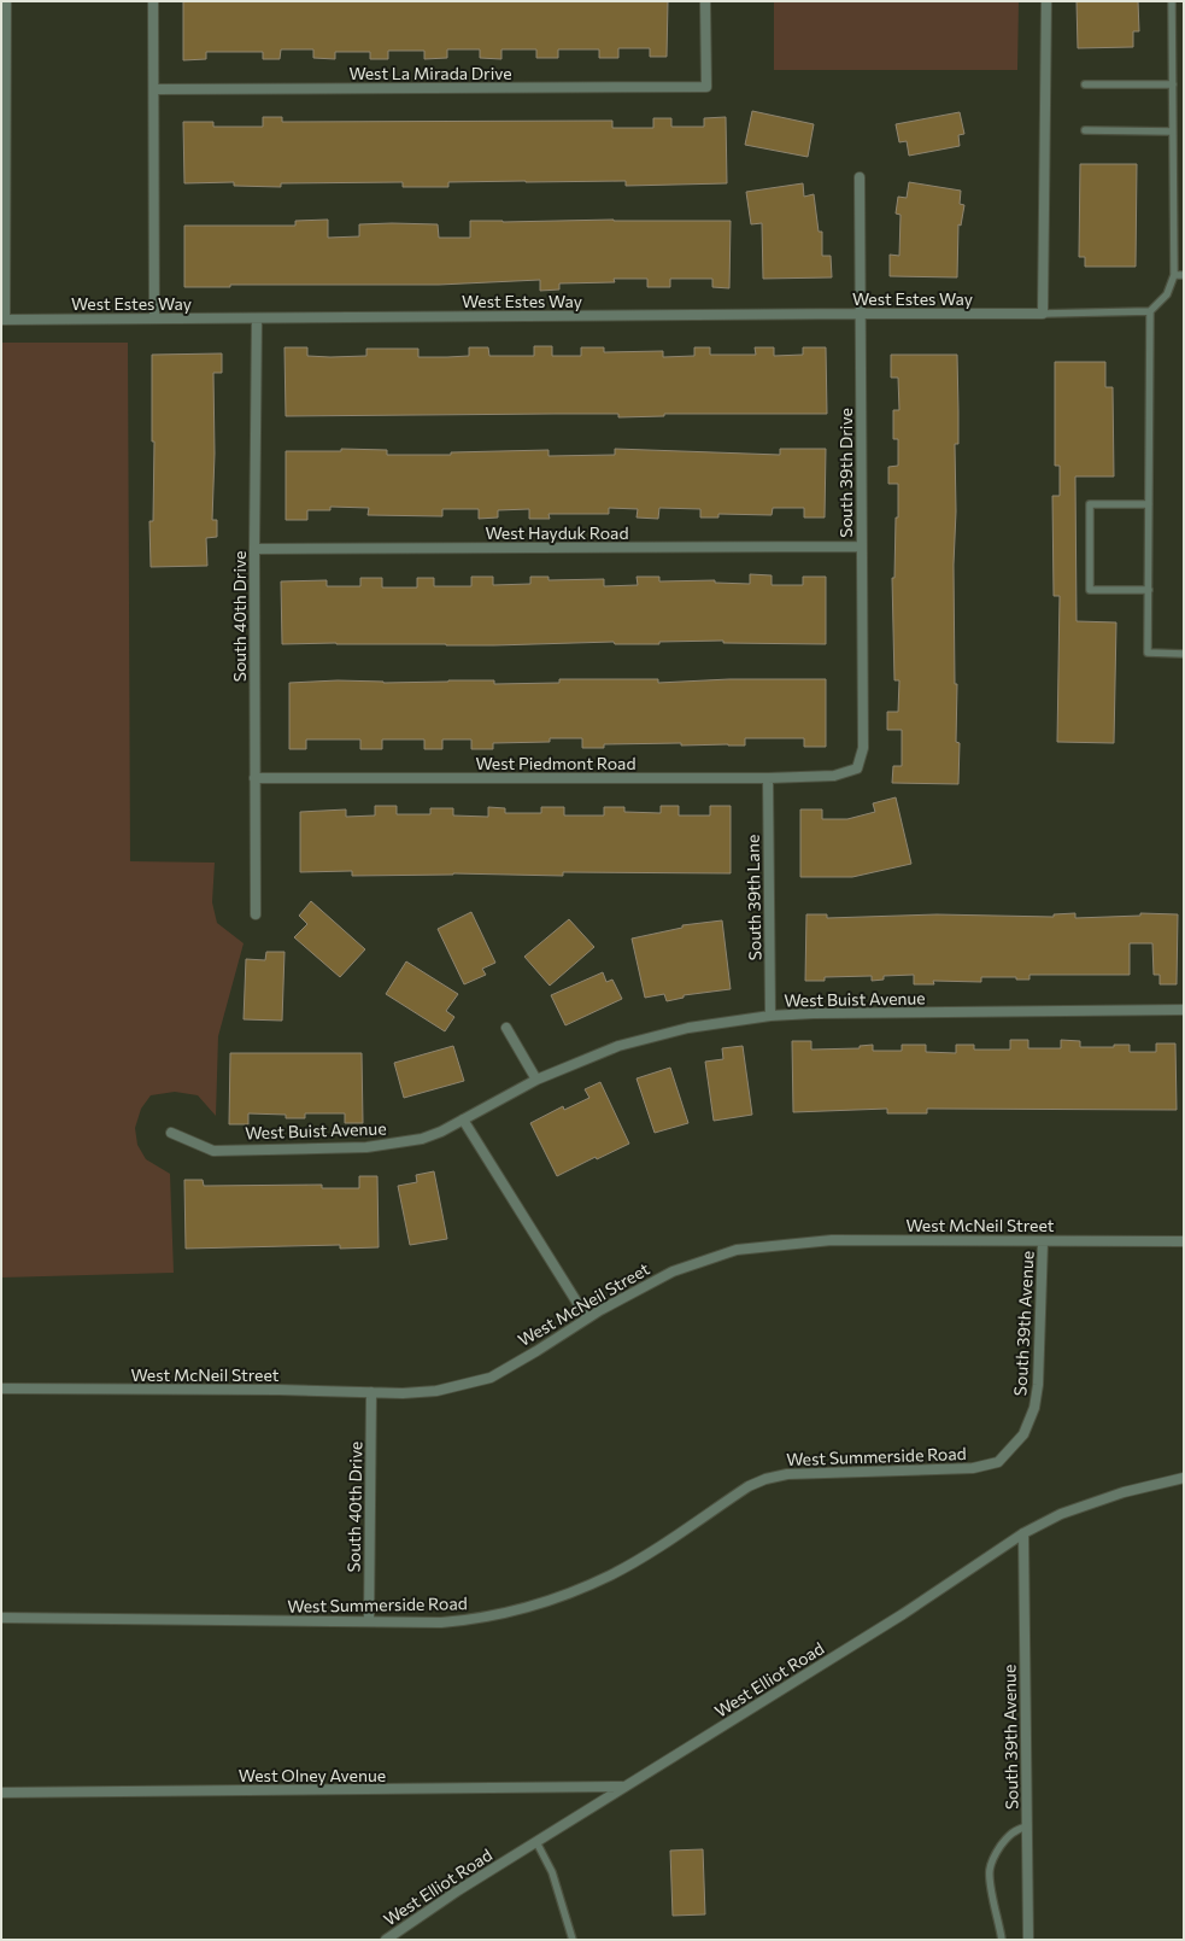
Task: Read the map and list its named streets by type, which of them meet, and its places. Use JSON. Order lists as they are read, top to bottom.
{
  "streets": {
    "street": [
      "West La Mirada Drive",
      "West Estes Way",
      "South 39th Drive",
      "West Hayduk Road",
      "South 40th Drive",
      "West Piedmont Road",
      "South 39th Lane",
      "West Buist Avenue",
      "West McNeil Street",
      "South 39th Avenue",
      "West Summerside Road",
      "West Elliot Road",
      "West Olney Avenue"
    ]
  },
  "crossings": [
    ["West Estes Way", "South 39th Drive"],
    ["West Estes Way", "South 40th Drive"],
    ["South 39th Drive", "West Hayduk Road"],
    ["South 39th Drive", "West Piedmont Road"],
    ["West Hayduk Road", "South 40th Drive"],
    ["South 40th Drive", "West Piedmont Road"],
    ["South 40th Drive", "West McNeil Street"],
    ["South 40th Drive", "West Summerside Road"],
    ["West Piedmont Road", "South 39th Lane"],
    ["South 39th Lane", "West Buist Avenue"],
    ["West McNeil Street", "South 39th Avenue"],
    ["South 39th Avenue", "West Summerside Road"],
    ["South 39th Avenue", "West Elliot Road"],
    ["West Elliot Road", "West Olney Avenue"]
  ]
}
